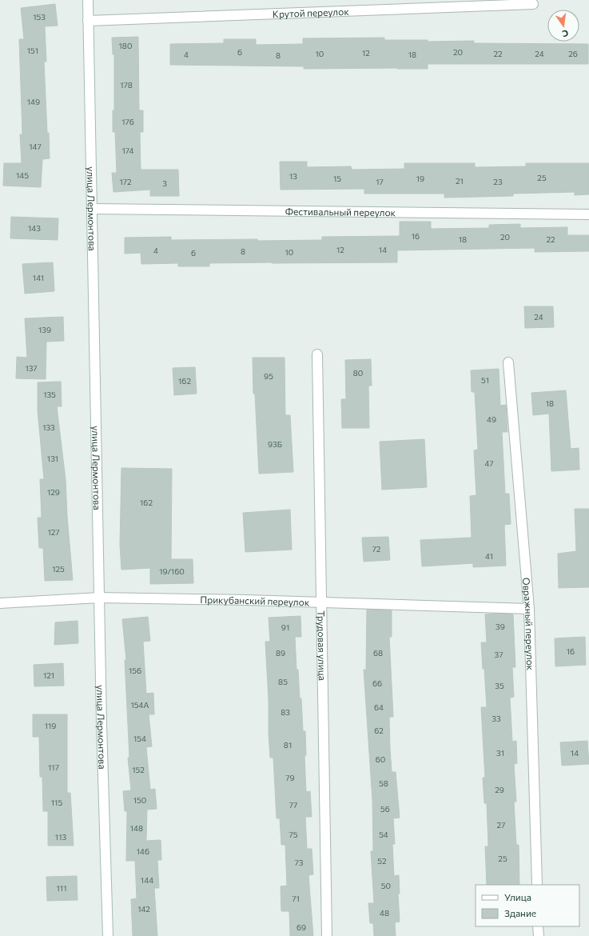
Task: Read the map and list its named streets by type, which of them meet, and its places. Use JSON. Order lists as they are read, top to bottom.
{
  "streets": {
    "street": [
      "Крутой переулок",
      "улица Лермонтова",
      "Фестивальный переулок",
      "Прикубанский переулок",
      "Овражный переулок",
      "Трудовая улица"
    ]
  },
  "crossings": [
    ["Крутой переулок", "улица Лермонтова"],
    ["улица Лермонтова", "Фестивальный переулок"],
    ["улица Лермонтова", "Прикубанский переулок"],
    ["Прикубанский переулок", "Овражный переулок"],
    ["Прикубанский переулок", "Трудовая улица"]
  ],
  "house_numbers": [
    "153",
    "180",
    "151",
    "6",
    "20",
    "12",
    "10",
    "22",
    "24",
    "26",
    "4",
    "18",
    "8",
    "178",
    "149",
    "176",
    "147",
    "174",
    "145",
    "13",
    "25",
    "15",
    "19",
    "21",
    "172",
    "17",
    "23",
    "3",
    "143",
    "16",
    "20",
    "18",
    "22",
    "12",
    "14",
    "4",
    "8",
    "10",
    "6",
    "141",
    "24",
    "139",
    "137",
    "80",
    "95",
    "51",
    "162",
    "135",
    "18",
    "49",
    "133",
    "93Б",
    "131",
    "47",
    "129",
    "162",
    "127",
    "72",
    "41",
    "125",
    "19/160",
    "39",
    "91",
    "16",
    "89",
    "68",
    "37",
    "156",
    "121",
    "85",
    "66",
    "35",
    "154А",
    "64",
    "83",
    "33",
    "119",
    "62",
    "154",
    "81",
    "31",
    "14",
    "60",
    "117",
    "152",
    "79",
    "58",
    "29",
    "150",
    "115",
    "77",
    "56",
    "27",
    "148",
    "75",
    "54",
    "113",
    "146",
    "25",
    "52",
    "73",
    "144",
    "50",
    "111",
    "71",
    "142",
    "48",
    "69"
  ],
  "legend": ["Улица", "Здание"],
  "north": "bottom"
}
